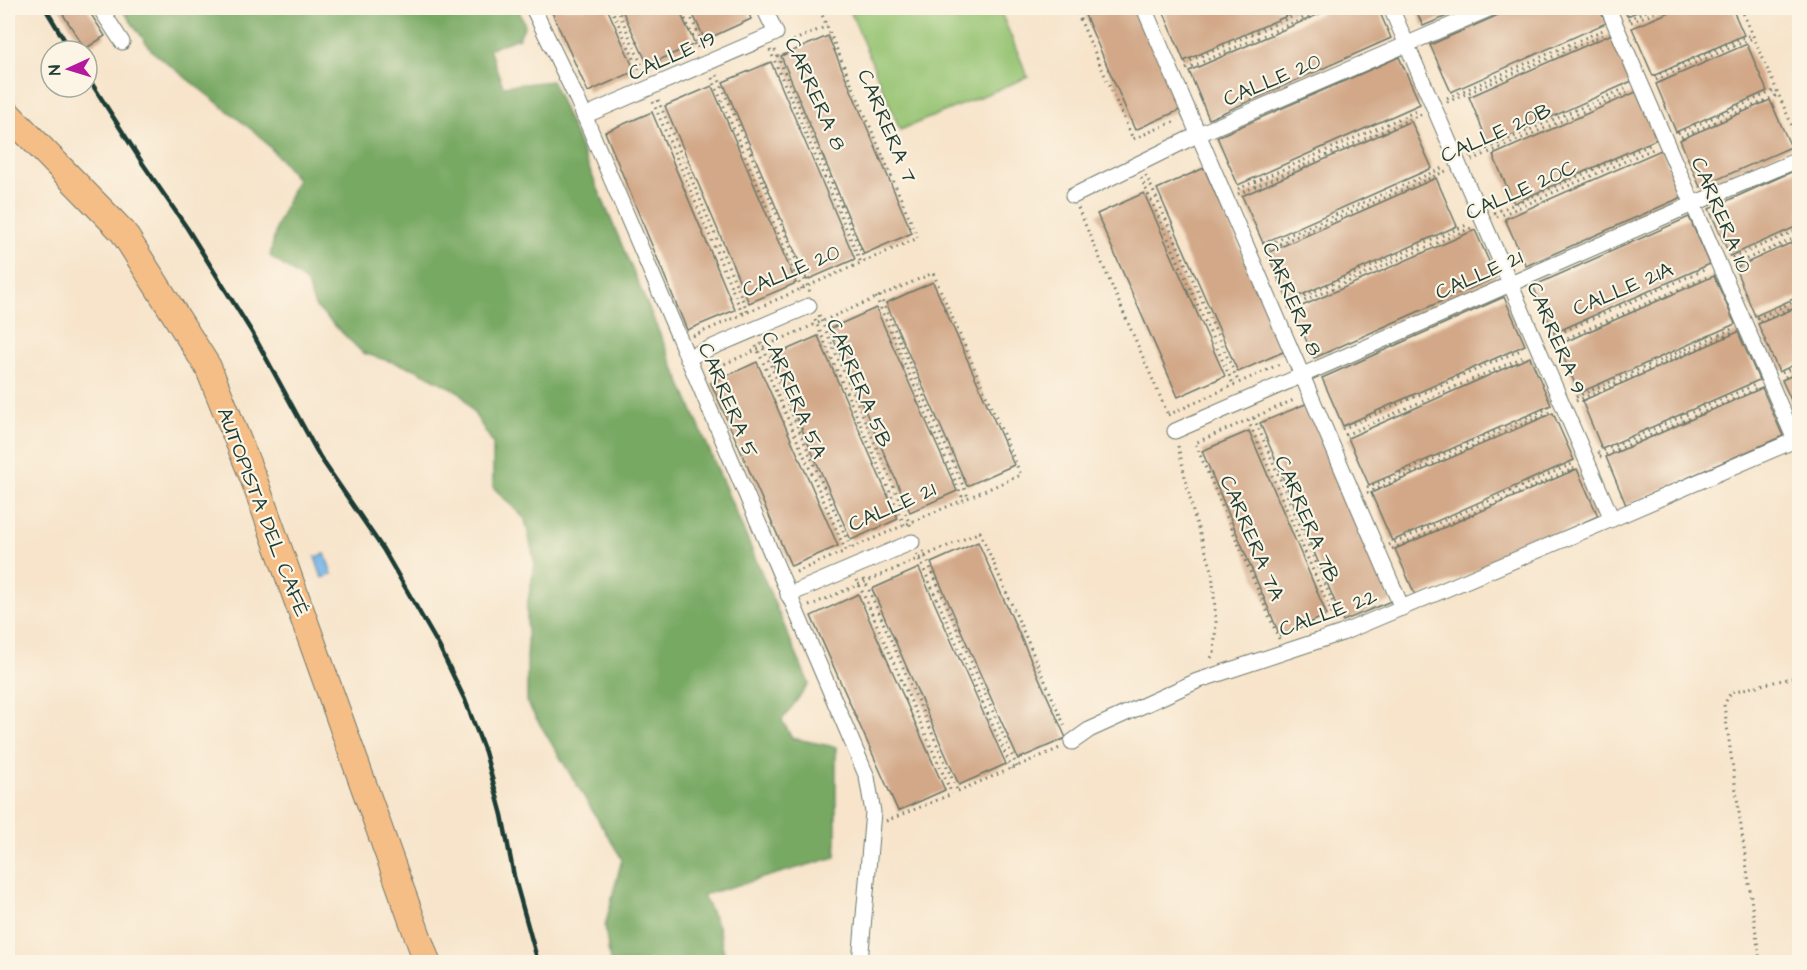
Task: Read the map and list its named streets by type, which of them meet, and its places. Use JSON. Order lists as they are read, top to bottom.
{
  "streets": {
    "highway": ["AUTOPISTA DEL CAFÉ"],
    "street": [
      "CALLE 19",
      "CALLE 20",
      "CARRERA 8",
      "CARRERA 10",
      "CALLE 21",
      "CARRERA 9",
      "CARRERA 5",
      "CALLE 22"
    ],
    "path": [
      "CARRERA 7",
      "CALLE 20B",
      "CALLE 20C",
      "CALLE 21A",
      "CARRERA 5B",
      "CARRERA 5A",
      "CARRERA 7B",
      "CARRERA 7A"
    ]
  },
  "crossings": [
    ["CALLE 19", "CARRERA 8"],
    ["CALLE 19", "CARRERA 5B"],
    ["CALLE 19", "CARRERA 5A"],
    ["CALLE 19", "CARRERA 5"],
    ["CALLE 20", "CARRERA 8"],
    ["CALLE 20", "CARRERA 7"],
    ["CALLE 20", "CARRERA 9"],
    ["CALLE 20", "CARRERA 5B"],
    ["CALLE 20", "CARRERA 5A"],
    ["CALLE 20", "CARRERA 5"],
    ["CARRERA 8", "CALLE 20B"],
    ["CARRERA 8", "CALLE 20C"],
    ["CARRERA 8", "CALLE 21"],
    ["CARRERA 8", "CALLE 21A"],
    ["CARRERA 8", "CALLE 22"],
    ["CALLE 20B", "CARRERA 10"],
    ["CALLE 20B", "CARRERA 9"],
    ["CALLE 20C", "CARRERA 10"],
    ["CALLE 20C", "CARRERA 9"],
    ["CARRERA 10", "CALLE 21"],
    ["CARRERA 10", "CALLE 21A"],
    ["CARRERA 10", "CALLE 22"],
    ["CALLE 21", "CARRERA 9"],
    ["CALLE 21", "CARRERA 5B"],
    ["CALLE 21", "CARRERA 5A"],
    ["CALLE 21", "CARRERA 5"],
    ["CALLE 21A", "CARRERA 9"],
    ["CARRERA 9", "CALLE 22"],
    ["CARRERA 7B", "CARRERA 7A"]
  ],
  "north": "left"
}
